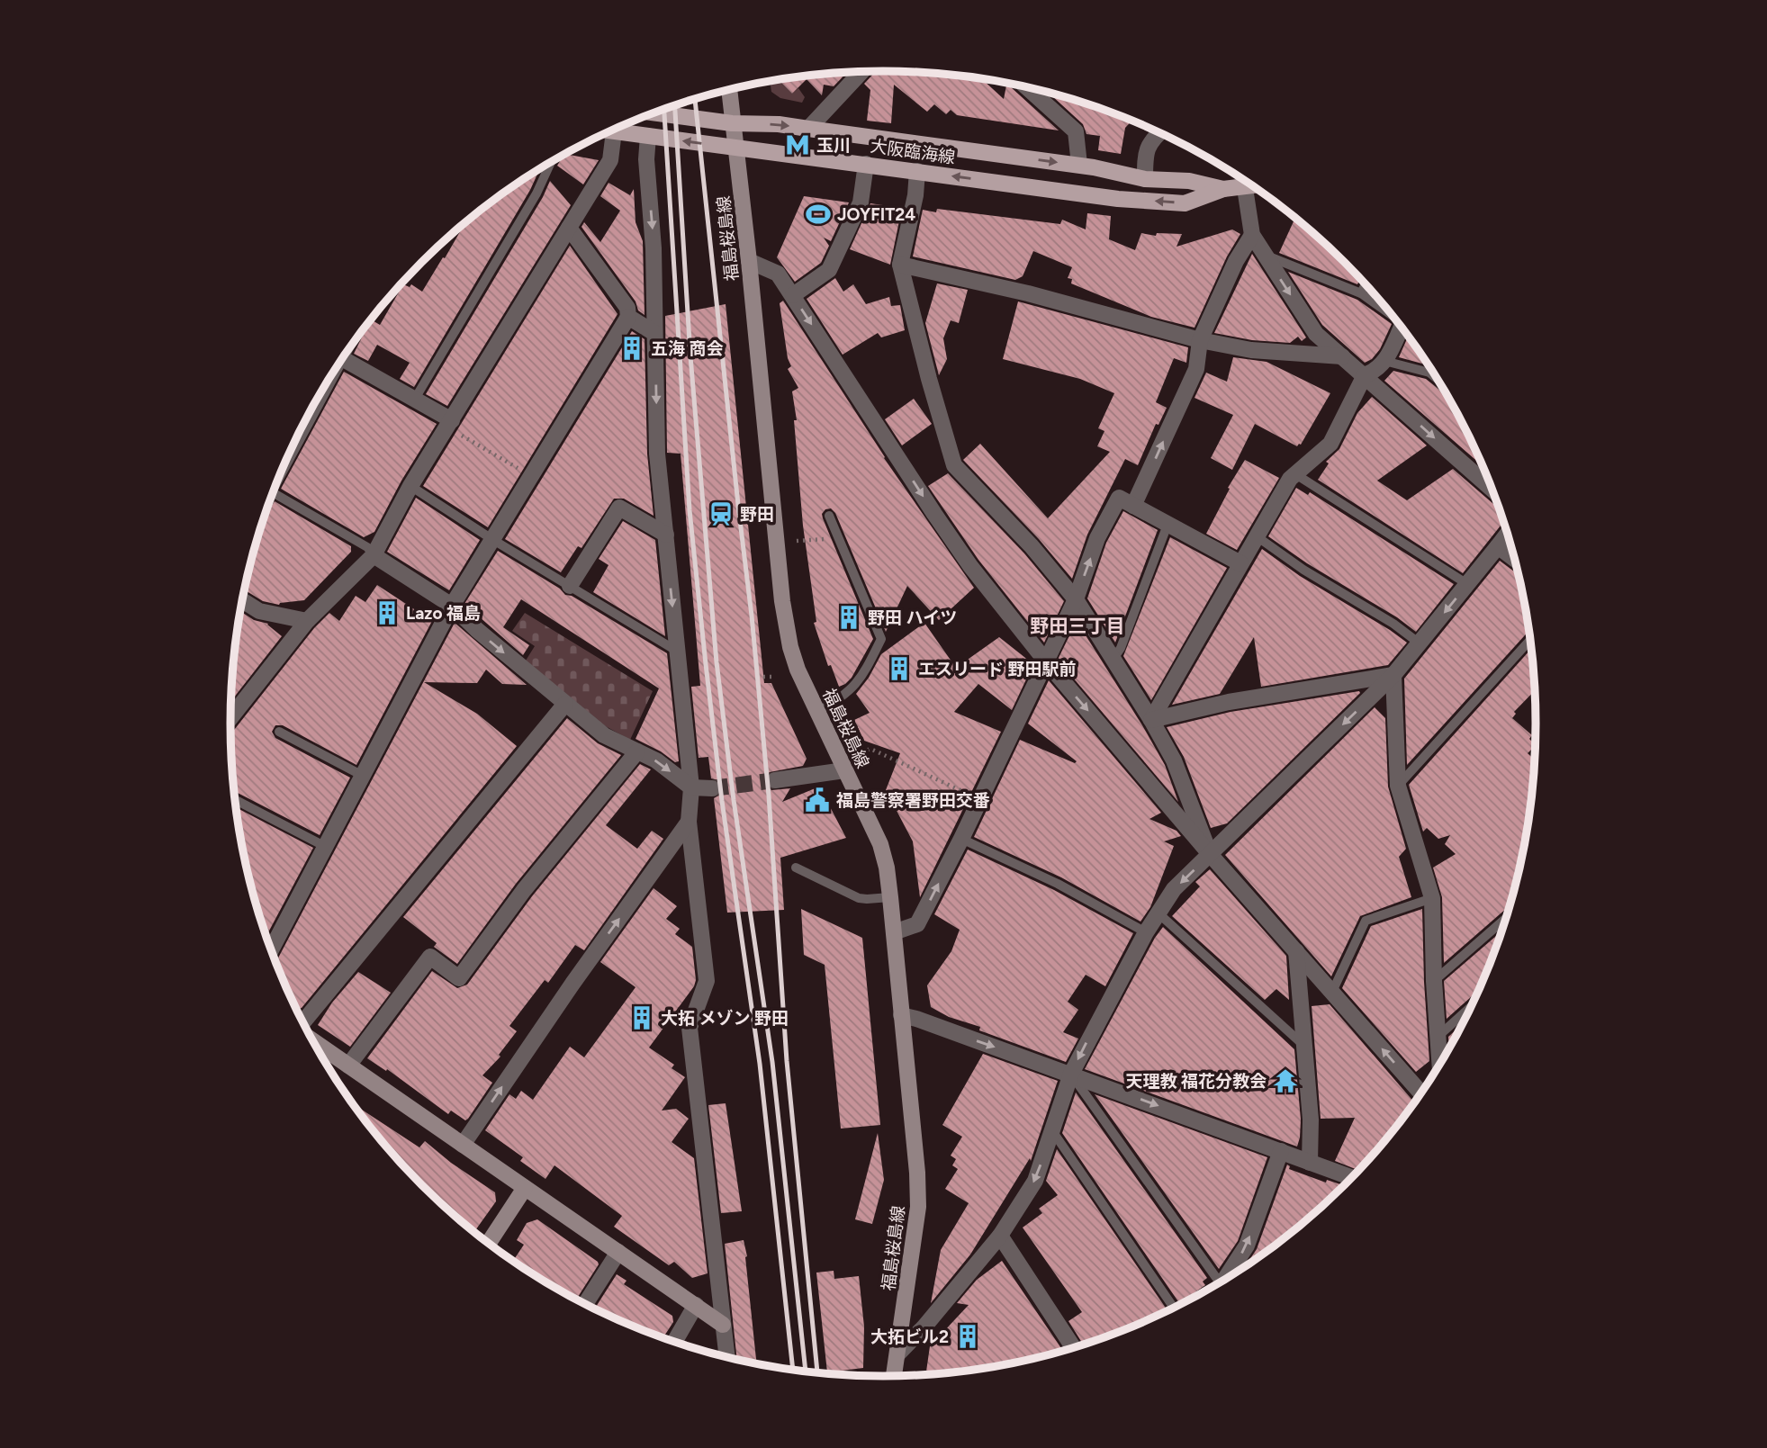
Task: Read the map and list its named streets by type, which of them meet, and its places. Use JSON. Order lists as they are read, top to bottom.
{
  "streets": {
    "main road": ["大阪臨海線"],
    "street": ["福島桜島線"]
  },
  "crossings": [
    ["大阪臨海線", "福島桜島線"]
  ],
  "districts": ["野田三丁目"],
  "places": {
    "metro station": ["玉川"],
    "sports": ["JOYFIT24"],
    "building": [
      "五海 商会",
      "Lazo 福島",
      "野田 ハイツ",
      "エスリード 野田駅前",
      "大拓 メゾン 野田",
      "大拓ビル2"
    ],
    "station": ["野田"],
    "public building": ["福島警察署野田交番"],
    "temple": ["天理教 福花分教会"]
  }
}
